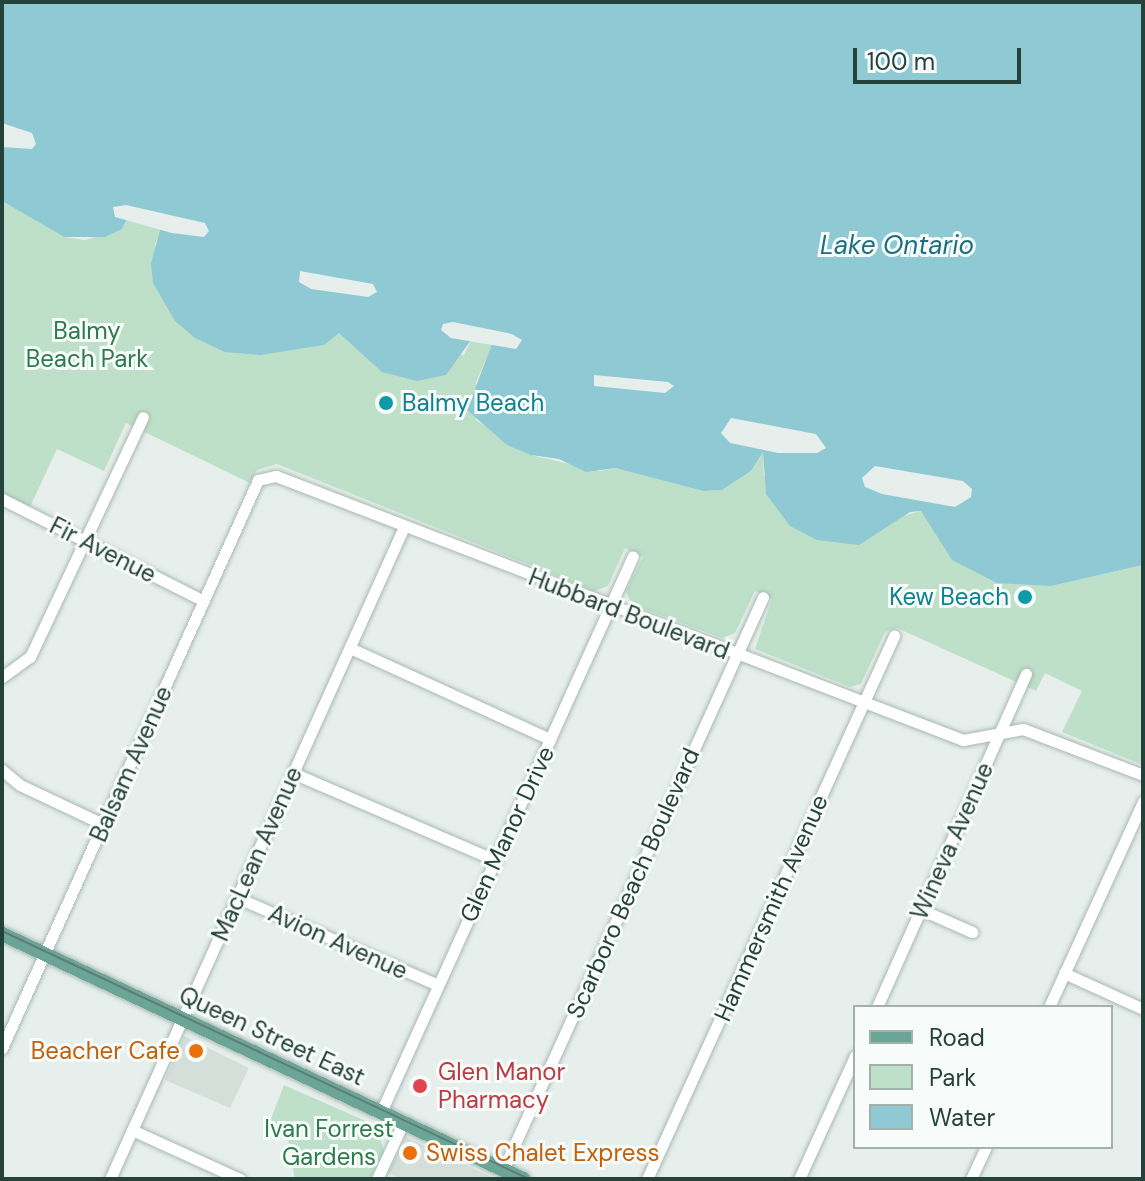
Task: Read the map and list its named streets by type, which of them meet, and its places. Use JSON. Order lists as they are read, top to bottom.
{
  "streets": {
    "main road": ["Queen Street East"],
    "street": [
      "Fir Avenue",
      "Hubbard Boulevard",
      "Balsam Avenue",
      "Glen Manor Drive",
      "Wineva Avenue",
      "MacLean Avenue",
      "Scarboro Beach Boulevard",
      "Hammersmith Avenue",
      "Avion Avenue"
    ]
  },
  "crossings": [
    ["Fir Avenue", "Balsam Avenue"],
    ["Hubbard Boulevard", "Balsam Avenue"],
    ["Hubbard Boulevard", "Glen Manor Drive"],
    ["Hubbard Boulevard", "Wineva Avenue"],
    ["Hubbard Boulevard", "MacLean Avenue"],
    ["Hubbard Boulevard", "Scarboro Beach Boulevard"],
    ["Hubbard Boulevard", "Hammersmith Avenue"],
    ["Balsam Avenue", "Queen Street East"],
    ["Glen Manor Drive", "Avion Avenue"],
    ["Glen Manor Drive", "Queen Street East"],
    ["MacLean Avenue", "Avion Avenue"],
    ["MacLean Avenue", "Queen Street East"],
    ["Scarboro Beach Boulevard", "Queen Street East"]
  ],
  "water": ["Lake Ontario"],
  "parks": ["Balmy Beach Park", "Ivan Forrest Gardens"],
  "places": [
    "Balmy Beach",
    "Kew Beach",
    "Beacher Cafe",
    "Glen Manor Pharmacy",
    "Swiss Chalet Express"
  ],
  "legend": ["Road", "Park", "Water"],
  "scale_bar": "100 m"
}
